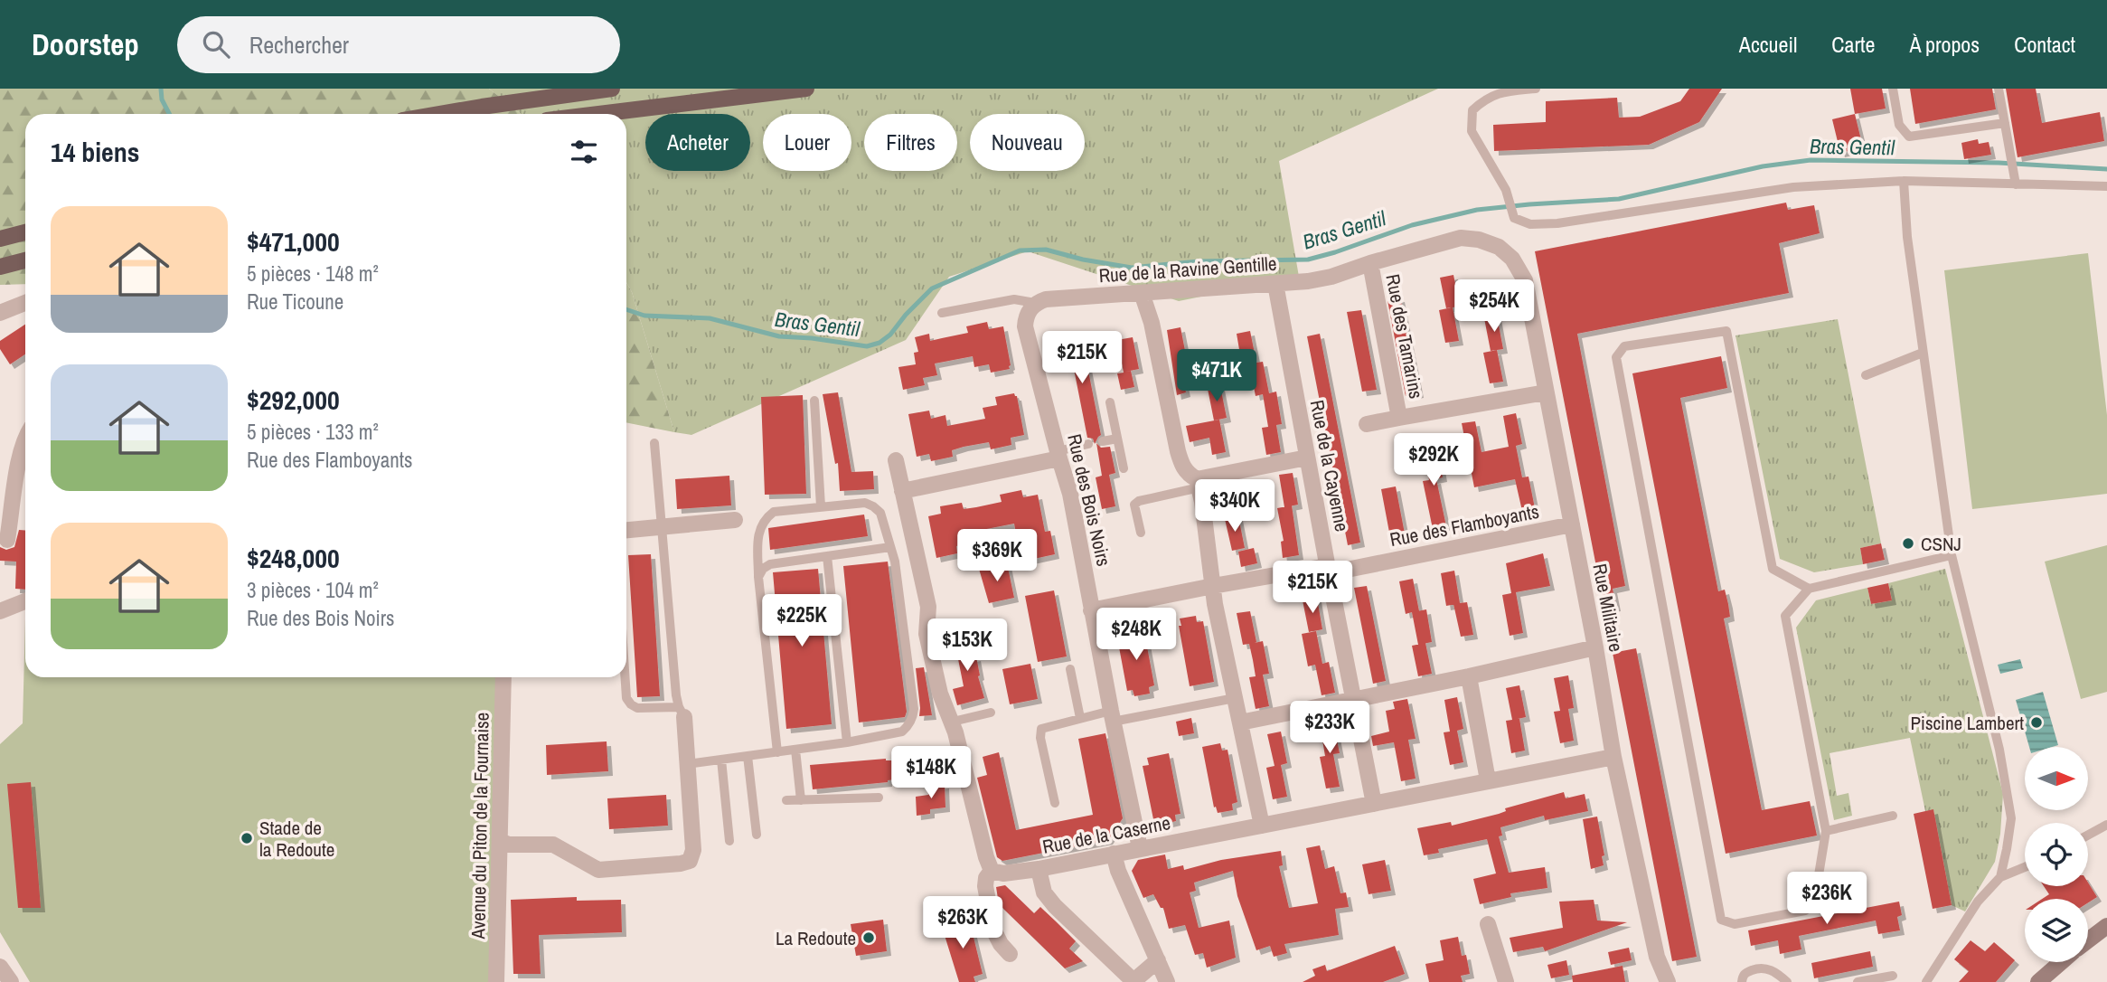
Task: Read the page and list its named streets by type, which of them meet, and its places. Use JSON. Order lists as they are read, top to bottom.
{
  "streets": {
    "street": [
      "Rue de la Ravine Gentille",
      "Rue des Tamarins",
      "Rue de la Cayenne",
      "Rue des Bois Noirs",
      "Rue des Flamboyants",
      "Rue Militaire",
      "Avenue du Piton de la Fournaise",
      "Rue de la Caserne"
    ]
  },
  "crossings": [
    ["Rue de la Ravine Gentille", "Rue des Tamarins"],
    ["Rue de la Ravine Gentille", "Rue de la Cayenne"],
    ["Rue de la Ravine Gentille", "Rue des Bois Noirs"],
    ["Rue de la Ravine Gentille", "Rue Militaire"],
    ["Rue des Tamarins", "Rue Militaire"],
    ["Rue de la Cayenne", "Rue des Flamboyants"],
    ["Rue de la Cayenne", "Rue de la Caserne"],
    ["Rue des Bois Noirs", "Rue des Flamboyants"],
    ["Rue des Bois Noirs", "Rue de la Caserne"],
    ["Rue des Flamboyants", "Rue Militaire"],
    ["Rue Militaire", "Rue de la Caserne"]
  ],
  "water": ["Bras Gentil"],
  "places": [
    "CSNJ",
    "Piscine Lambert",
    "Stade de la Redoute",
    "La Redoute"
  ],
  "north": "right",
  "page": {
    "header": "Doorstep",
    "search": "Rechercher",
    "nav": [
      "Accueil",
      "Carte",
      "À propos",
      "Contact"
    ],
    "chip": [
      "Acheter",
      "Louer",
      "Filtres",
      "Nouveau"
    ],
    "heading": "14 biens",
    "list": [
      {
        "name": "$471,000",
        "note": "5 pièces · 148 m² · Rue Ticoune"
      },
      {
        "name": "$292,000",
        "note": "5 pièces · 133 m² · Rue des Flamboyants"
      },
      {
        "name": "$248,000",
        "note": "3 pièces · 104 m² · Rue des Bois Noirs"
      }
    ],
    "price": [
      "$254K",
      "$215K",
      "$471K",
      "$292K",
      "$340K",
      "$369K",
      "$215K",
      "$225K",
      "$248K",
      "$153K",
      "$233K",
      "$148K",
      "$236K",
      "$263K"
    ]
  }
}
